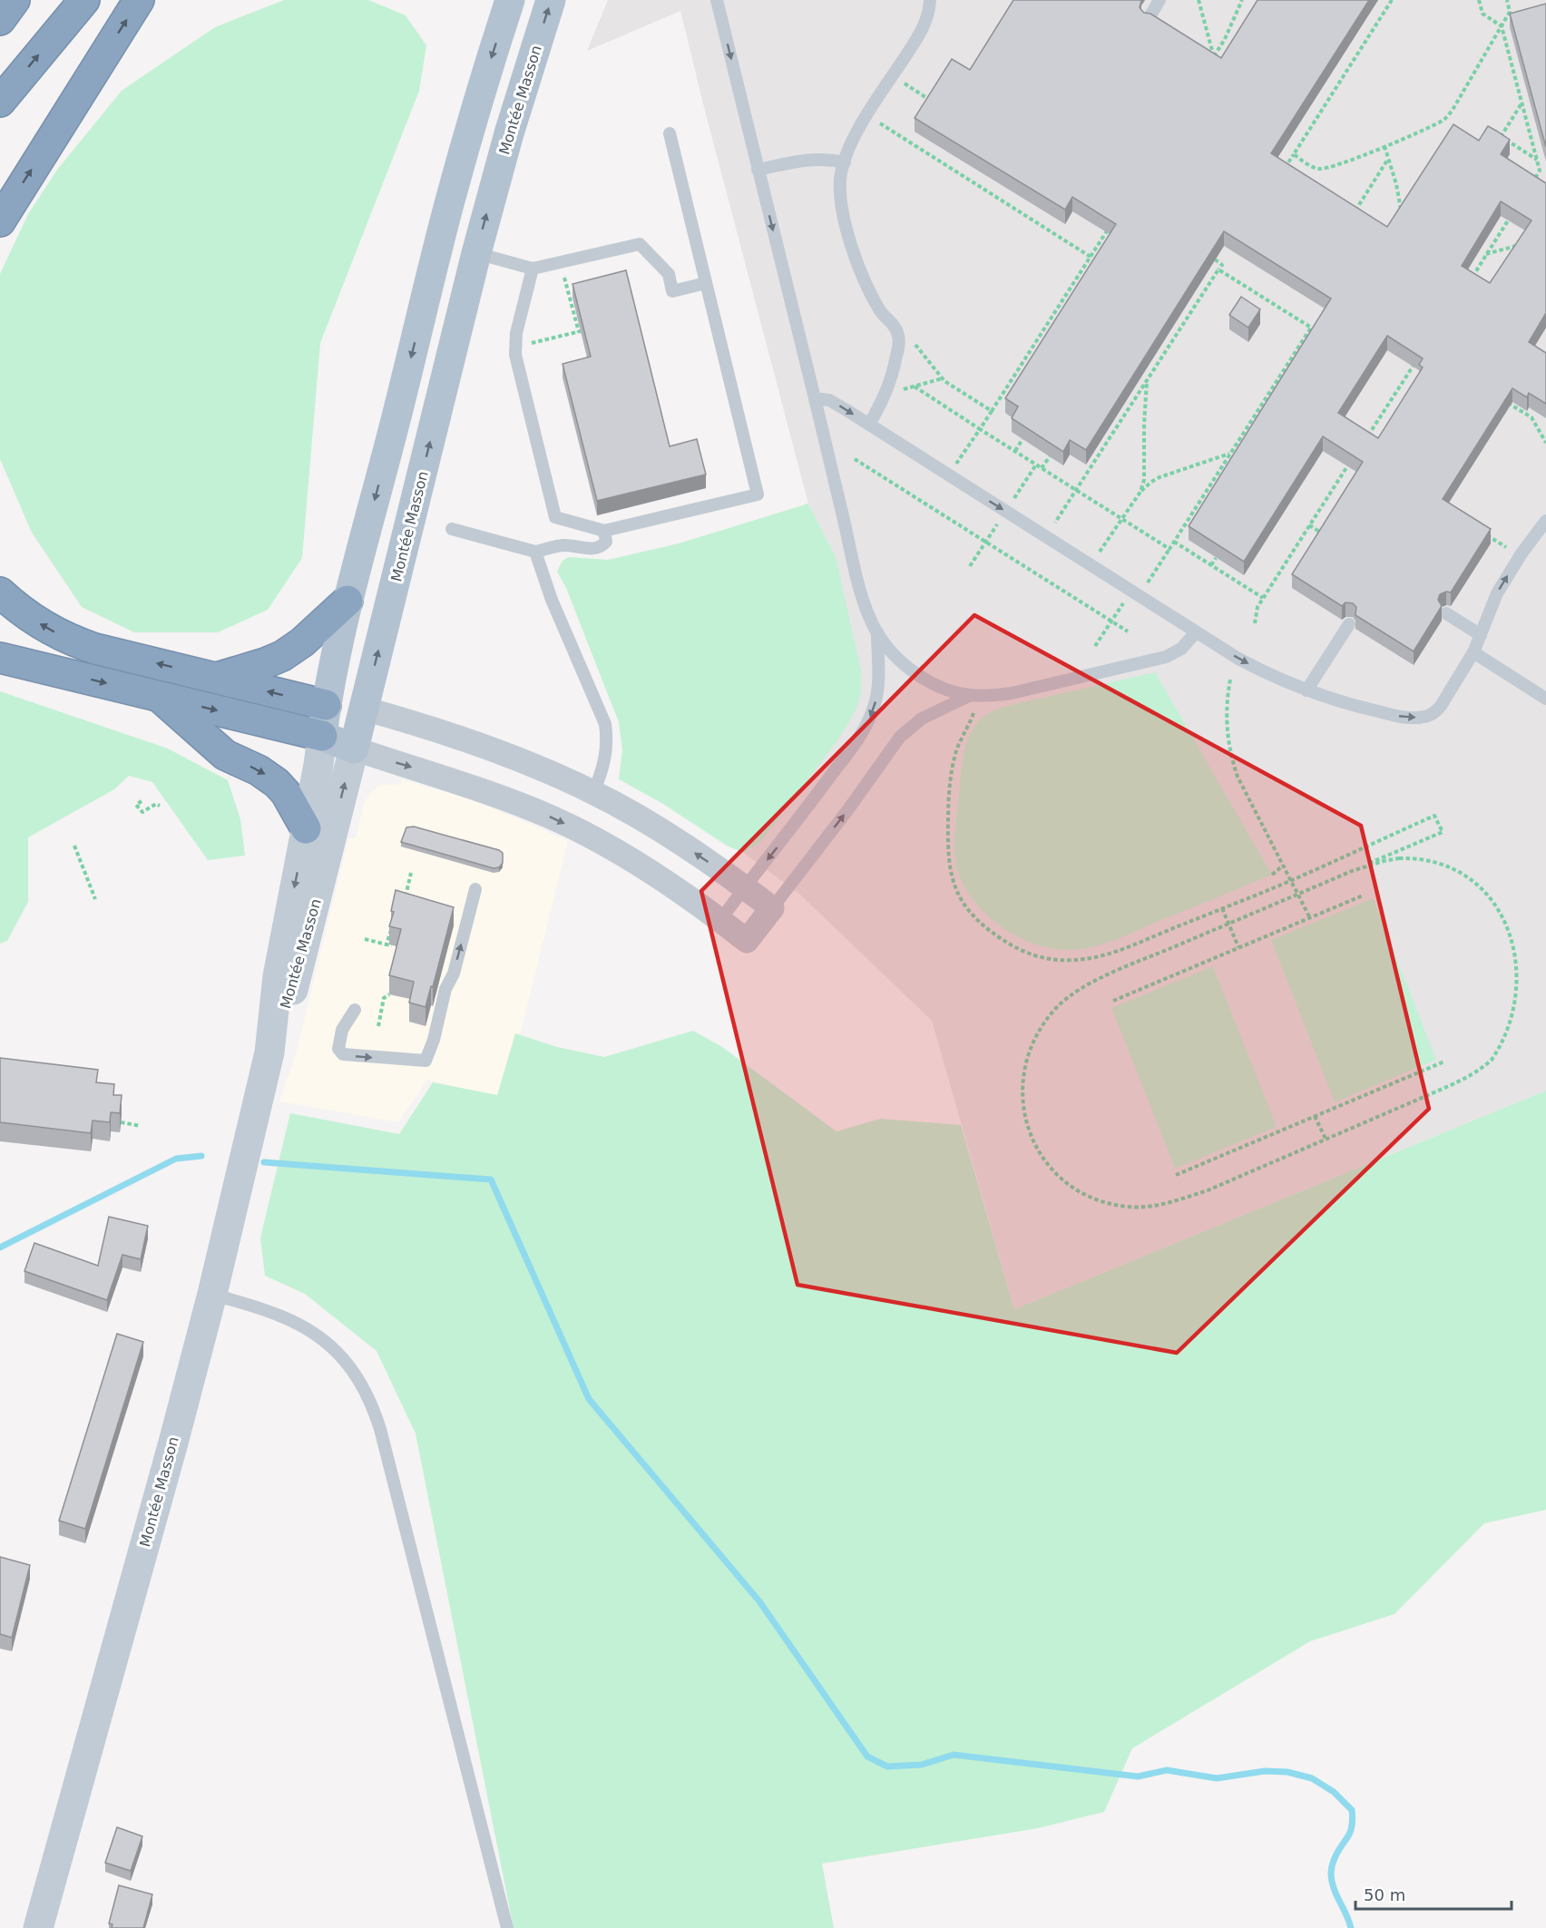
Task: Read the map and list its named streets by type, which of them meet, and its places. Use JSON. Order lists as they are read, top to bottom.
{
  "streets": {
    "main road": ["Montée Masson"]
  },
  "scale_bar": "50 m"
}
